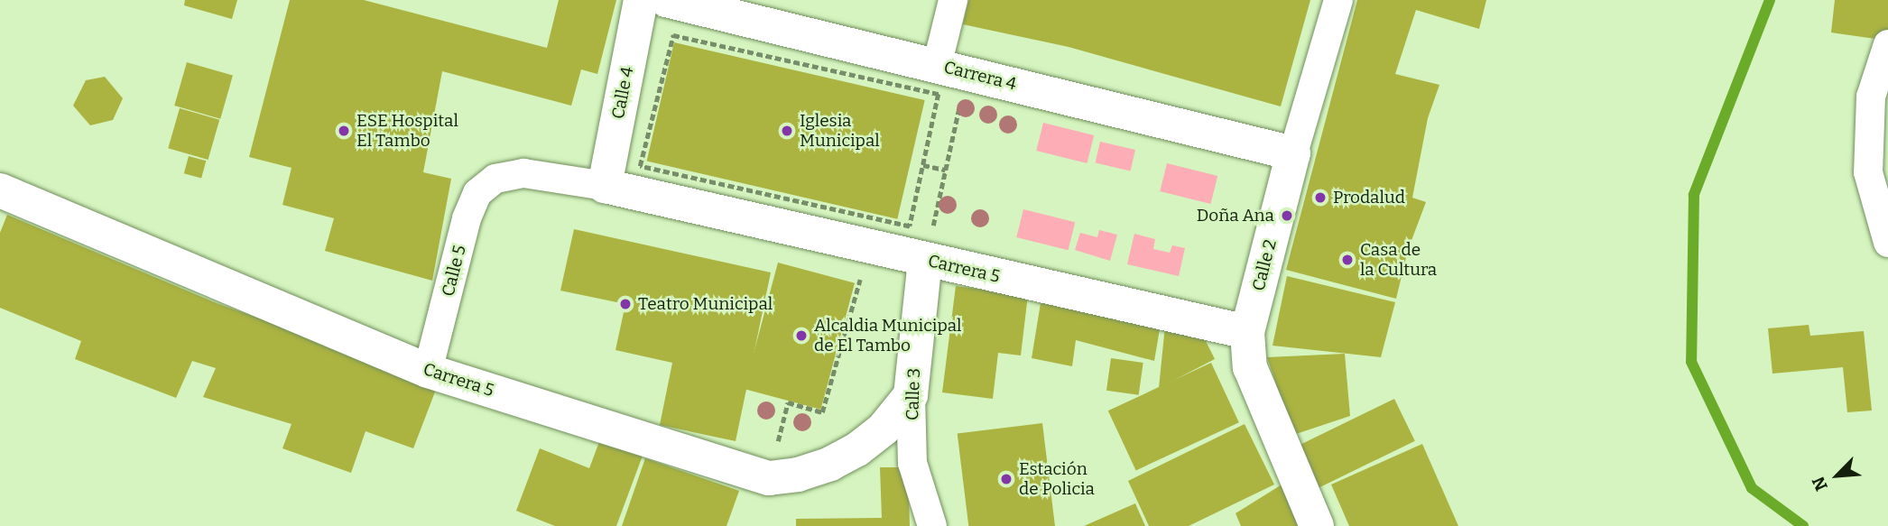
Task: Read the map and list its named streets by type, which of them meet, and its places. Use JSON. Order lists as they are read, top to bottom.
{
  "streets": {
    "main road": [
      "Carrera 4",
      "Calle 4",
      "Calle 2",
      "Carrera 5",
      "Calle 3"
    ],
    "street": ["Calle 5"]
  },
  "crossings": [
    ["Carrera 4", "Calle 2"],
    ["Calle 4", "Carrera 5"],
    ["Calle 2", "Carrera 5"],
    ["Carrera 5", "Calle 5"],
    ["Carrera 5", "Calle 3"]
  ],
  "places": [
    "ESE Hospital El Tambo",
    "Iglesia Municipal",
    "Prodalud",
    "Doña Ana",
    "Casa de la Cultura",
    "Teatro Municipal",
    "Alcaldia Municipal de El Tambo",
    "Estación de Policia"
  ],
  "north": "bottom left"
}
